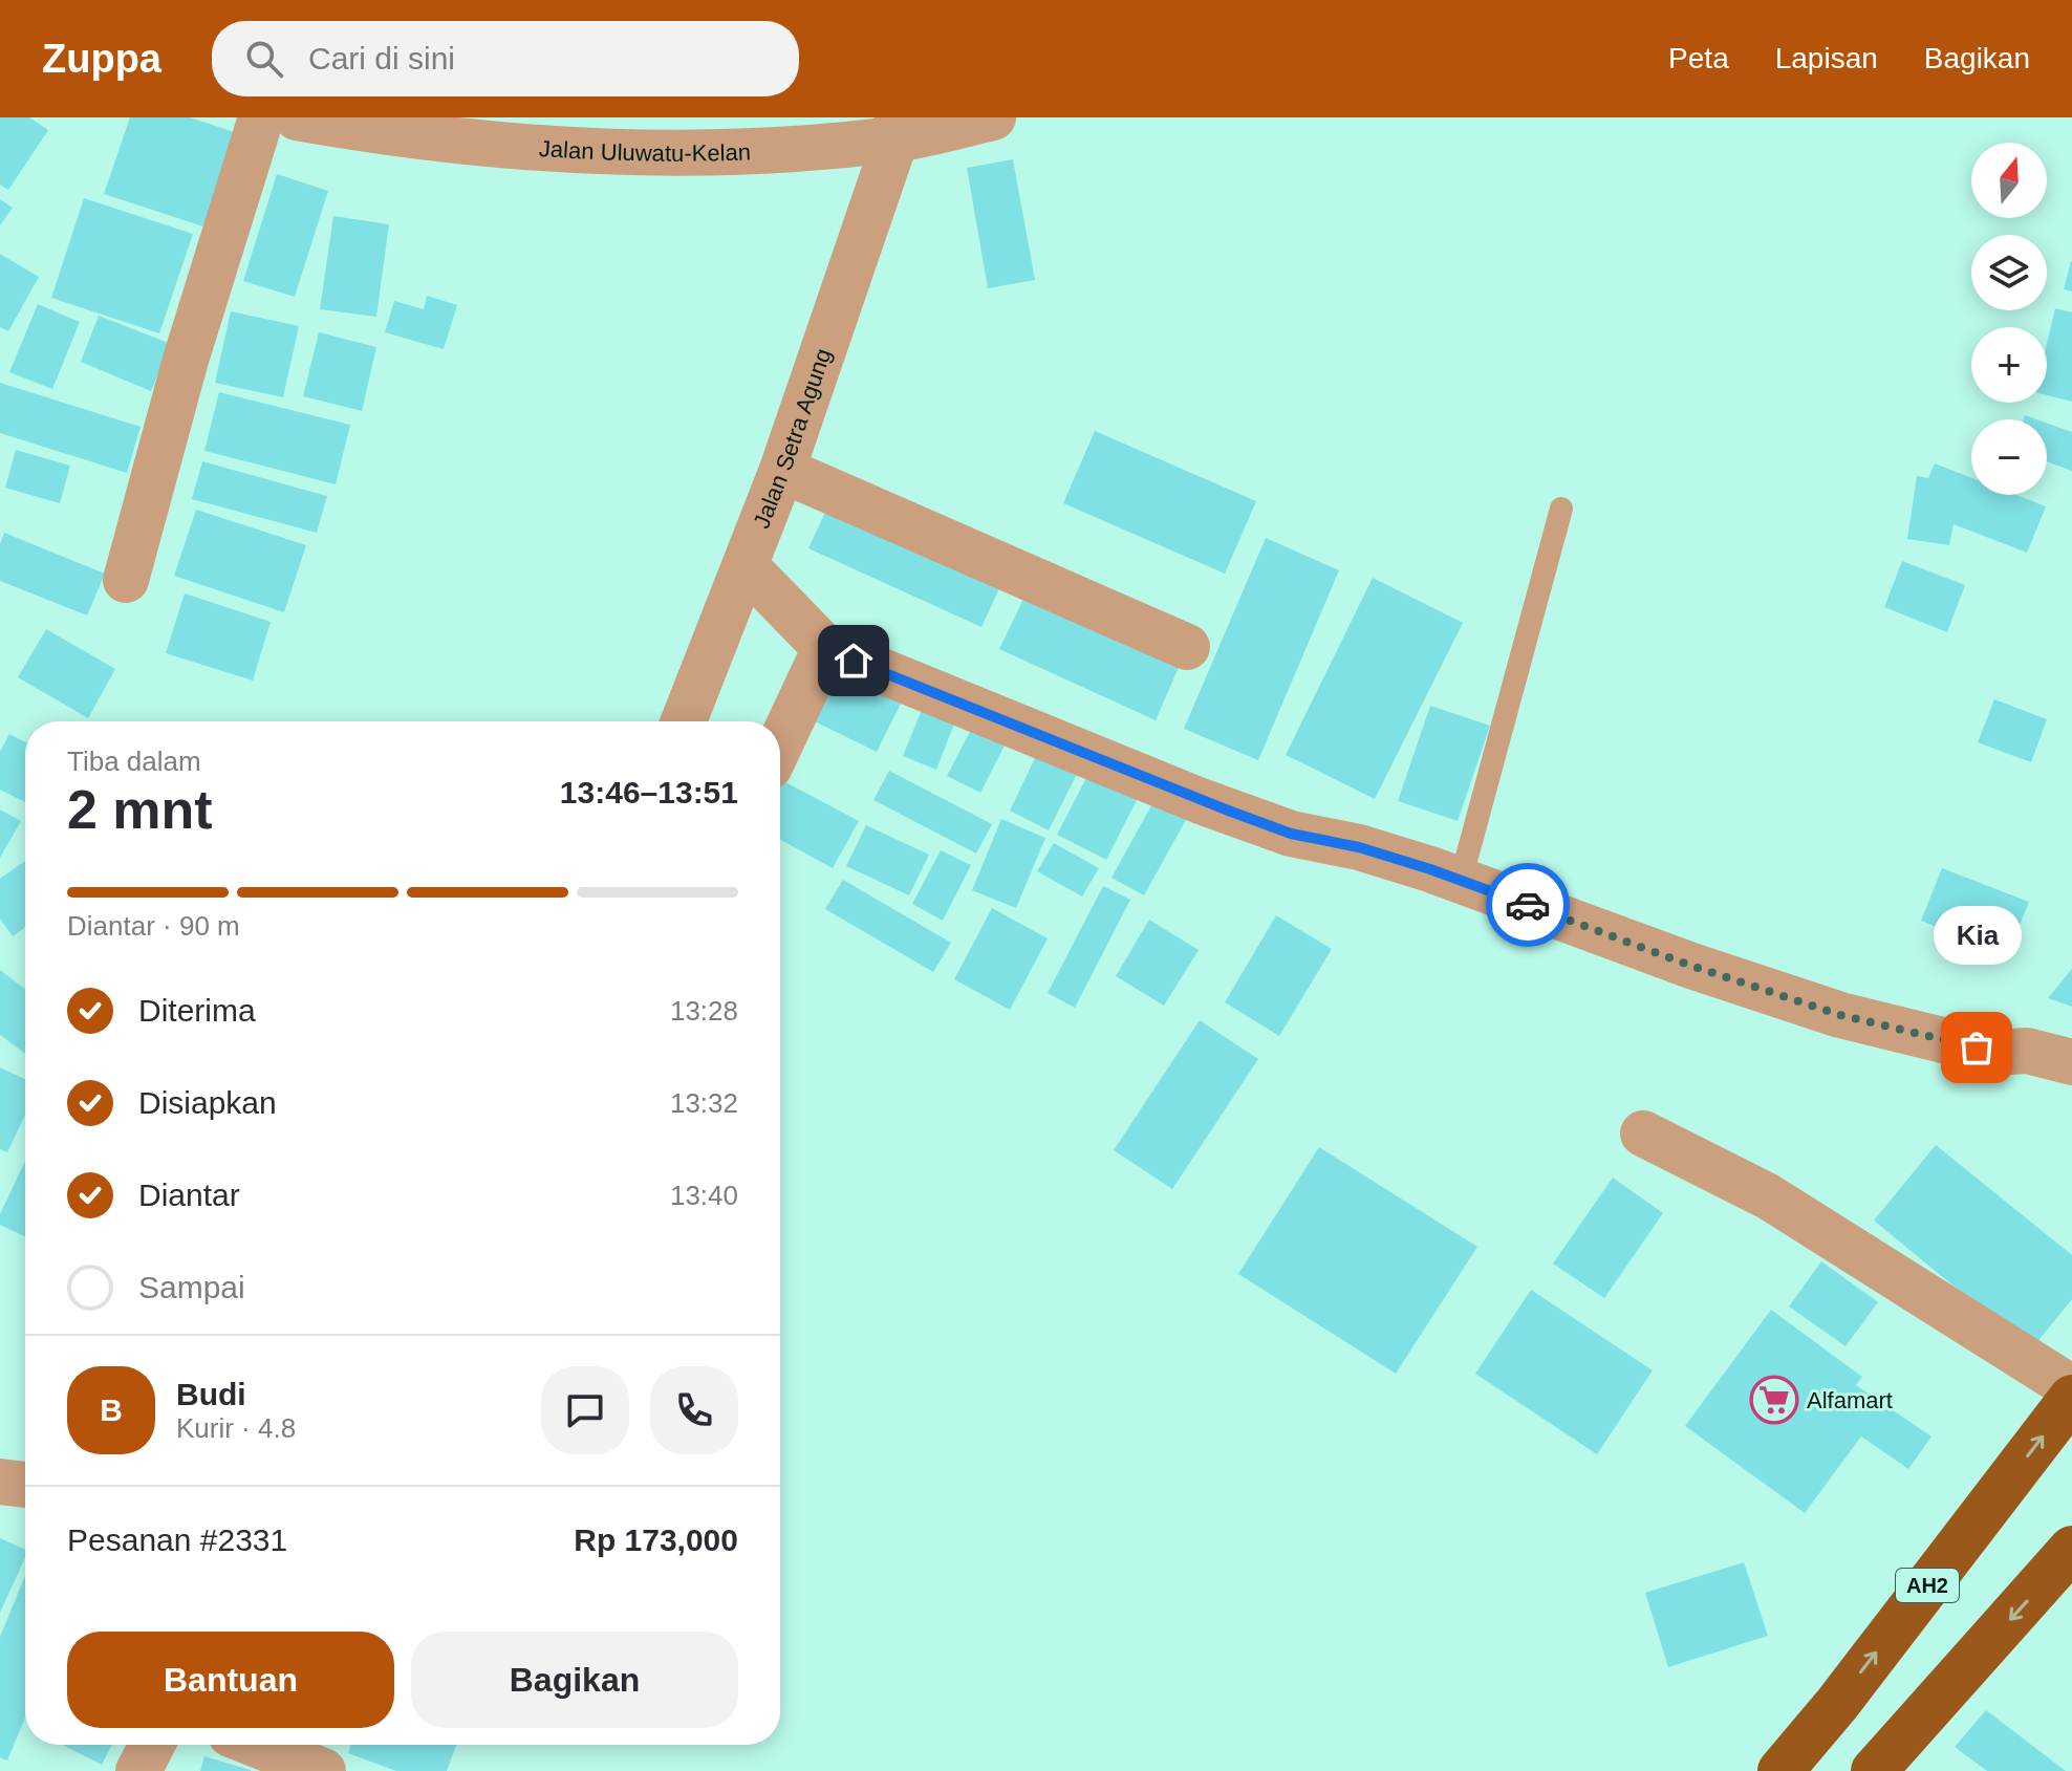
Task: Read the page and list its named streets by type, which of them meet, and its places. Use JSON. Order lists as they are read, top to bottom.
{
  "streets": {
    "highway": ["AH2"],
    "street": ["Jalan Uluwatu-Kelan", "Jalan Setra Agung"]
  },
  "crossings": [
    ["Jalan Uluwatu-Kelan", "Jalan Setra Agung"]
  ],
  "places": {
    "other": ["Kia"],
    "supermarket": ["Alfamart"]
  },
  "north": "top",
  "page": {
    "header": "Zuppa",
    "search": "Cari di sini",
    "nav": ["Peta", "Lapisan", "Bagikan"],
    "map_buttons": ["+", "−"],
    "heading": ["2 mnt", "Tiba dalam", "13:46–13:51"],
    "panel": [
      "Budi",
      "Kurir · 4.8",
      "Pesanan #2331",
      "Rp 173,000"
    ],
    "bar": "Diantar · 90 m",
    "bubble": "Kia",
    "list": [
      ["Diterima", "13:28"],
      ["Disiapkan", "13:32"],
      ["Diantar", "13:40"],
      "Sampai"
    ],
    "round": "B",
    "buttons": ["Bantuan", "Bagikan"]
  }
}
